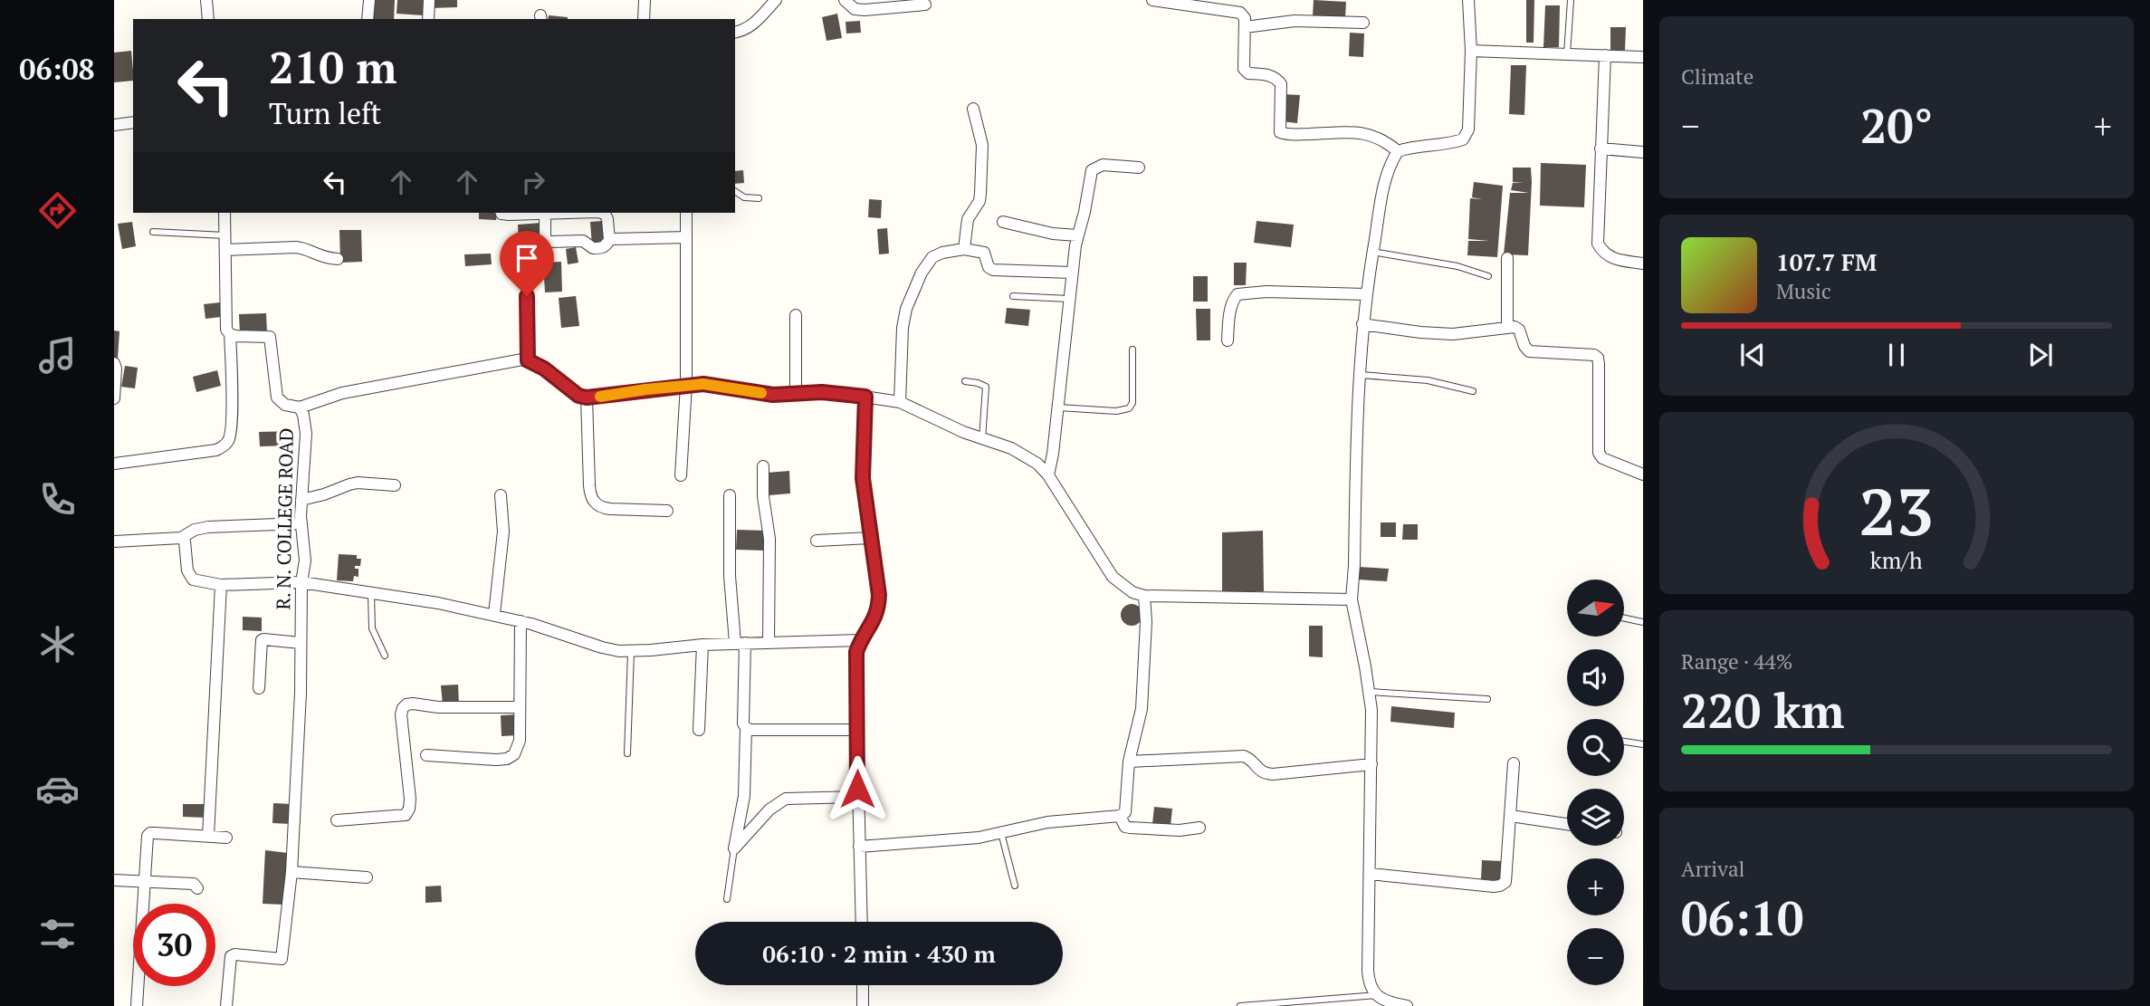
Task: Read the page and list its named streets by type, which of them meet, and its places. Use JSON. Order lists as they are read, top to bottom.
{
  "streets": {
    "street": ["R. N. COLLEGE ROAD"]
  },
  "north": "right",
  "page": {
    "tabs": "06:08",
    "tile": [
      "Climate",
      ["Range · 44%", "220 km"],
      ["Arrival", "06:10"]
    ],
    "turn": ["210 m", "Turn left"],
    "heat": ["−", "20°", "+"],
    "song": ["107.7 FM", "Music"],
    "map_buttons": ["+", "−"],
    "limit": "30",
    "trip": "06:10 · 2 min · 430 m",
    "gauge": ["23", "km/h"]
  }
}
